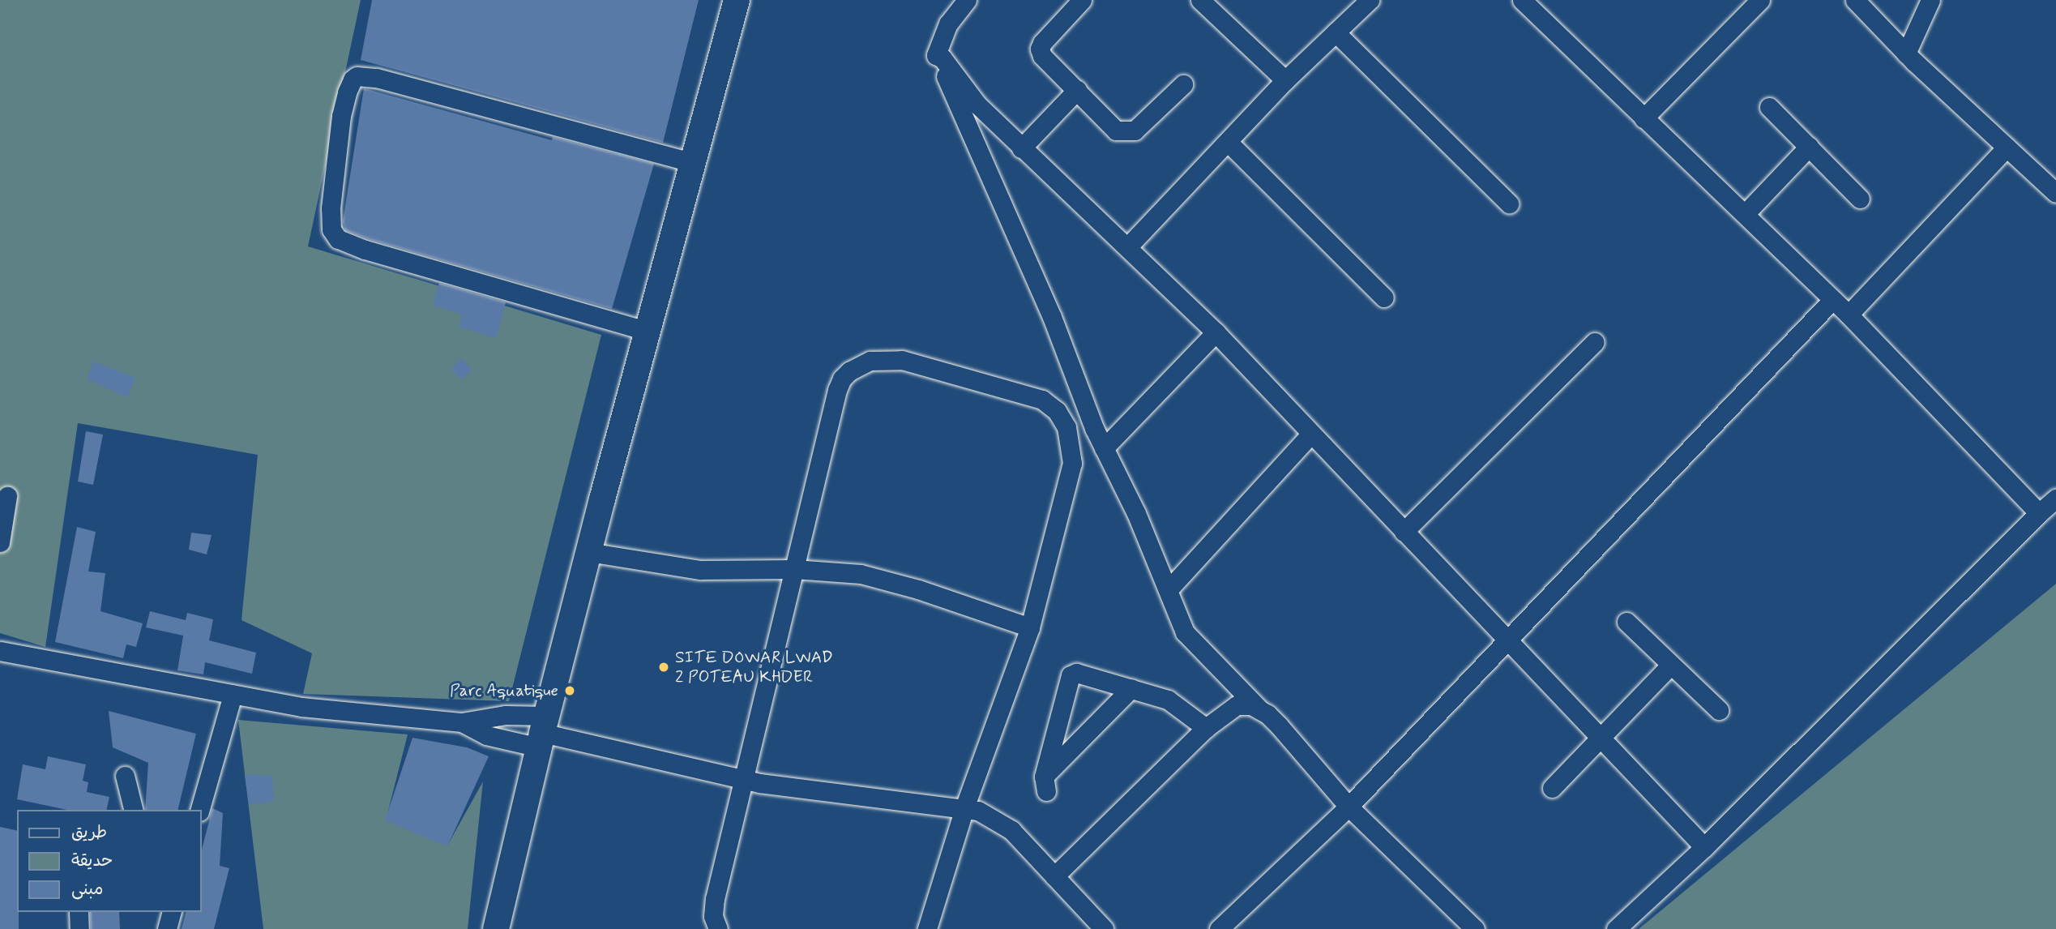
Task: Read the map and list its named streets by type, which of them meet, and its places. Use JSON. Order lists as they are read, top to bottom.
{
  "places": ["SITE DOWAR LWAD 2 POTEAU KHDER", "Parc Aquatique"],
  "legend": ["طريق", "حديقة", "مبنى"]
}
